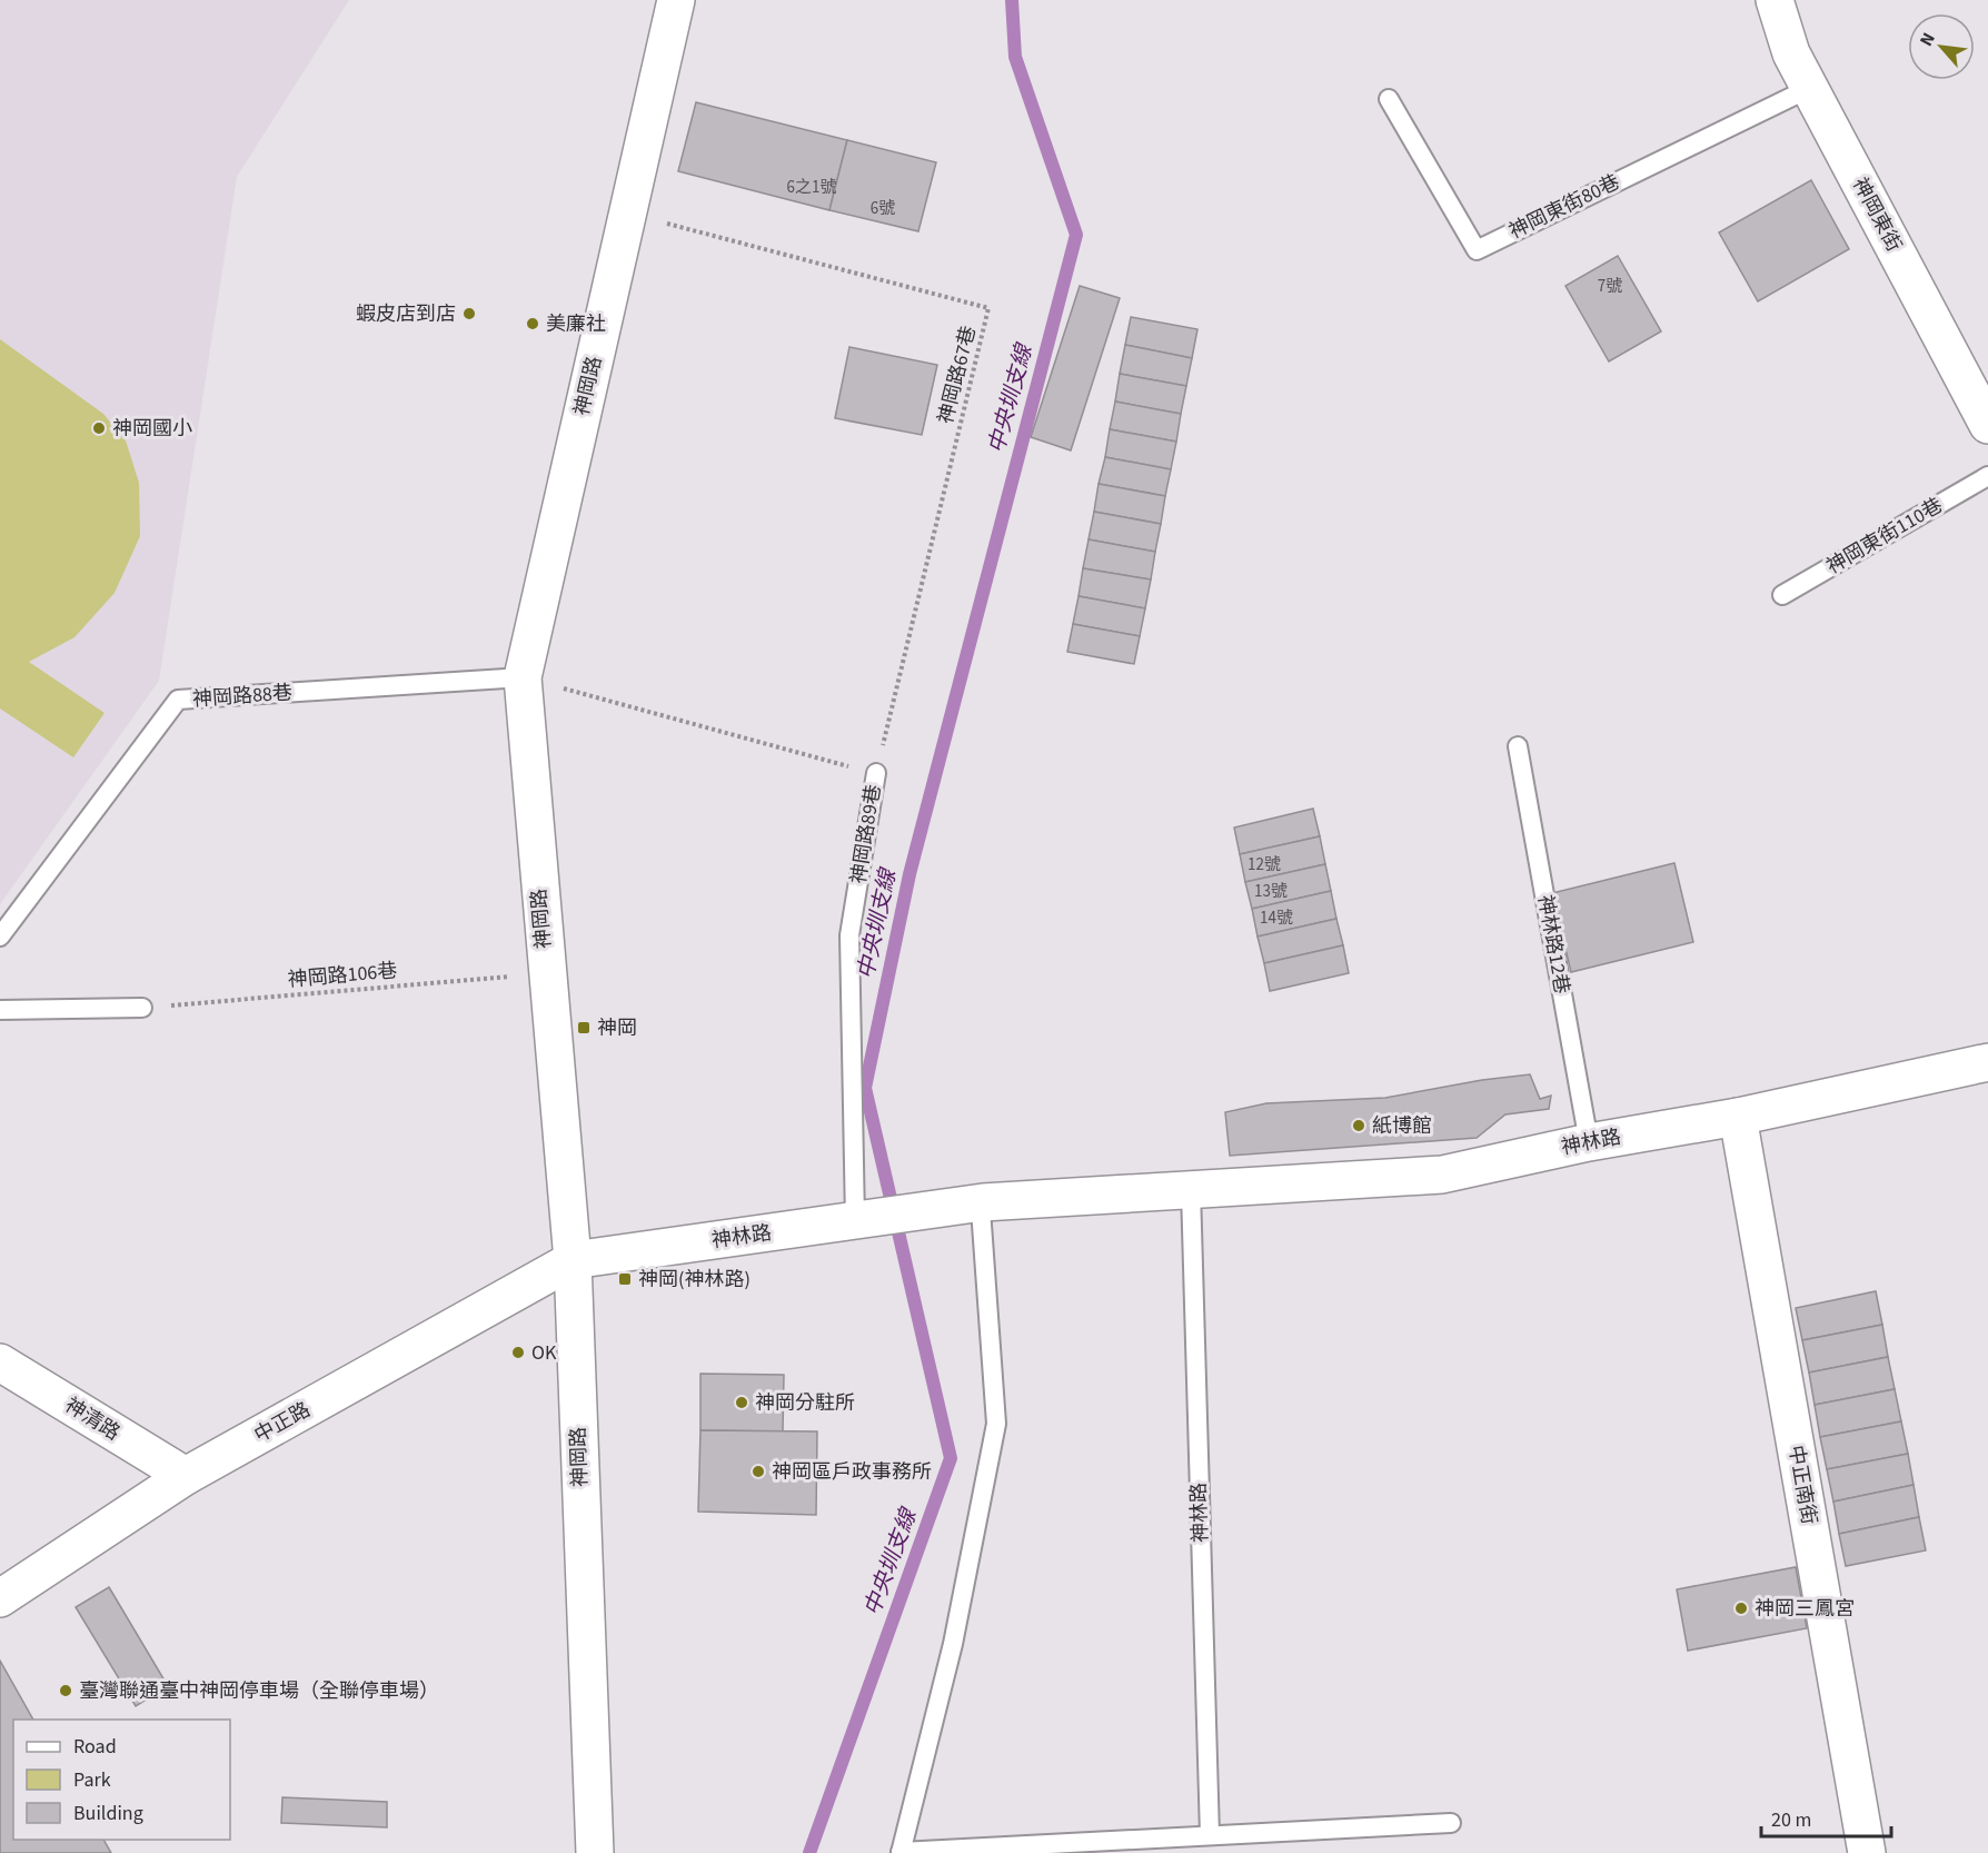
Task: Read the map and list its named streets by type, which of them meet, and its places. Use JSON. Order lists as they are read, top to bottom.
{
  "streets": {
    "street": [
      "神岡東街",
      "神岡路",
      "神林路",
      "神清路",
      "中正路",
      "中正南街"
    ],
    "lane": [
      "神岡東街80巷",
      "神岡東街110巷",
      "神岡路88巷",
      "神岡路89巷",
      "神林路12巷"
    ],
    "path": ["神岡路67巷", "神岡路106巷"]
  },
  "crossings": [
    ["神岡東街80巷", "神岡東街"],
    ["神岡路67巷", "神岡路"],
    ["神岡路67巷", "神岡路89巷"],
    ["神岡路", "神岡路88巷"],
    ["神岡路", "神岡路89巷"],
    ["神岡路", "神岡路106巷"],
    ["神岡路", "神林路"],
    ["神岡路", "中正路"],
    ["神岡路88巷", "神岡路89巷"],
    ["神岡路89巷", "神林路"],
    ["神林路12巷", "神林路"],
    ["神林路", "中正路"],
    ["神林路", "中正南街"],
    ["神清路", "中正路"]
  ],
  "water": ["中央圳支線"],
  "places": {
    "other": [
      "蝦皮店到店",
      "美廉社",
      "神岡國小",
      "紙博館",
      "OK",
      "神岡分駐所",
      "神岡區戶政事務所",
      "神岡三鳳宮",
      "臺灣聯通臺中神岡停車場（全聯停車場）"
    ],
    "transit": ["神岡", "神岡(神林路)"]
  },
  "house_numbers": [
    "6之1號",
    "6號",
    "7號",
    "12號",
    "13號",
    "14號"
  ],
  "legend": ["Road", "Park", "Building"],
  "scale_bar": "20 m",
  "north": "top left"
}
